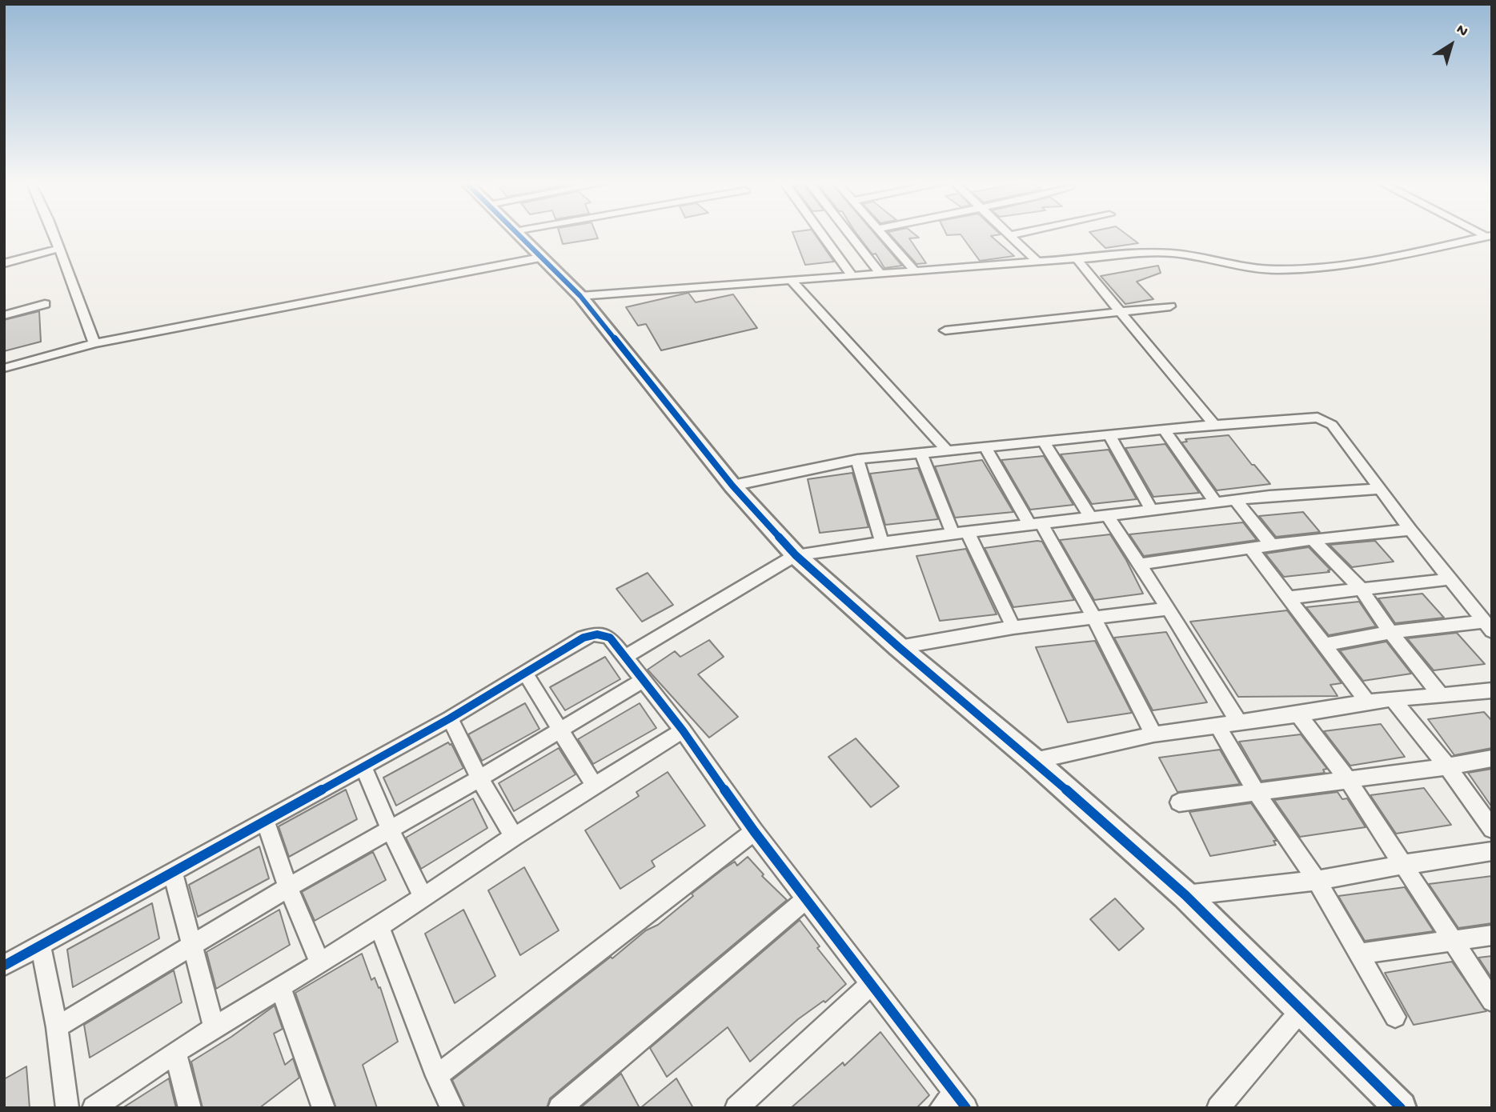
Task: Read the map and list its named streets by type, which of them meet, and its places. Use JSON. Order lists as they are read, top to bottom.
{
  "north": "top right"
}
